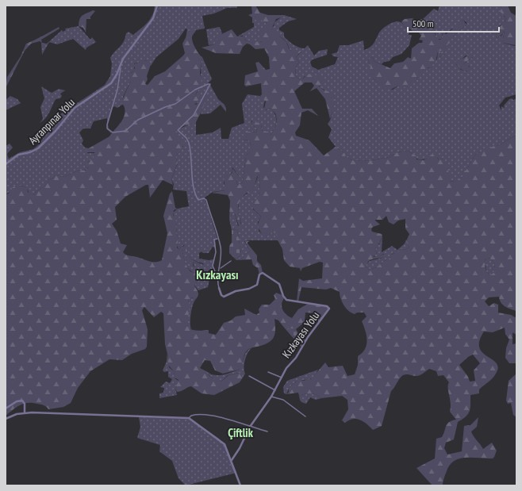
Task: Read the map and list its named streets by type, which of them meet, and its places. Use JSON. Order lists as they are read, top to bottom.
{
  "streets": {
    "street": ["Ayranpınar Yolu", "Kızkayası Yolu"]
  },
  "districts": ["Kızkayası", "Çiftlik"],
  "scale_bar": "500 m"
}
